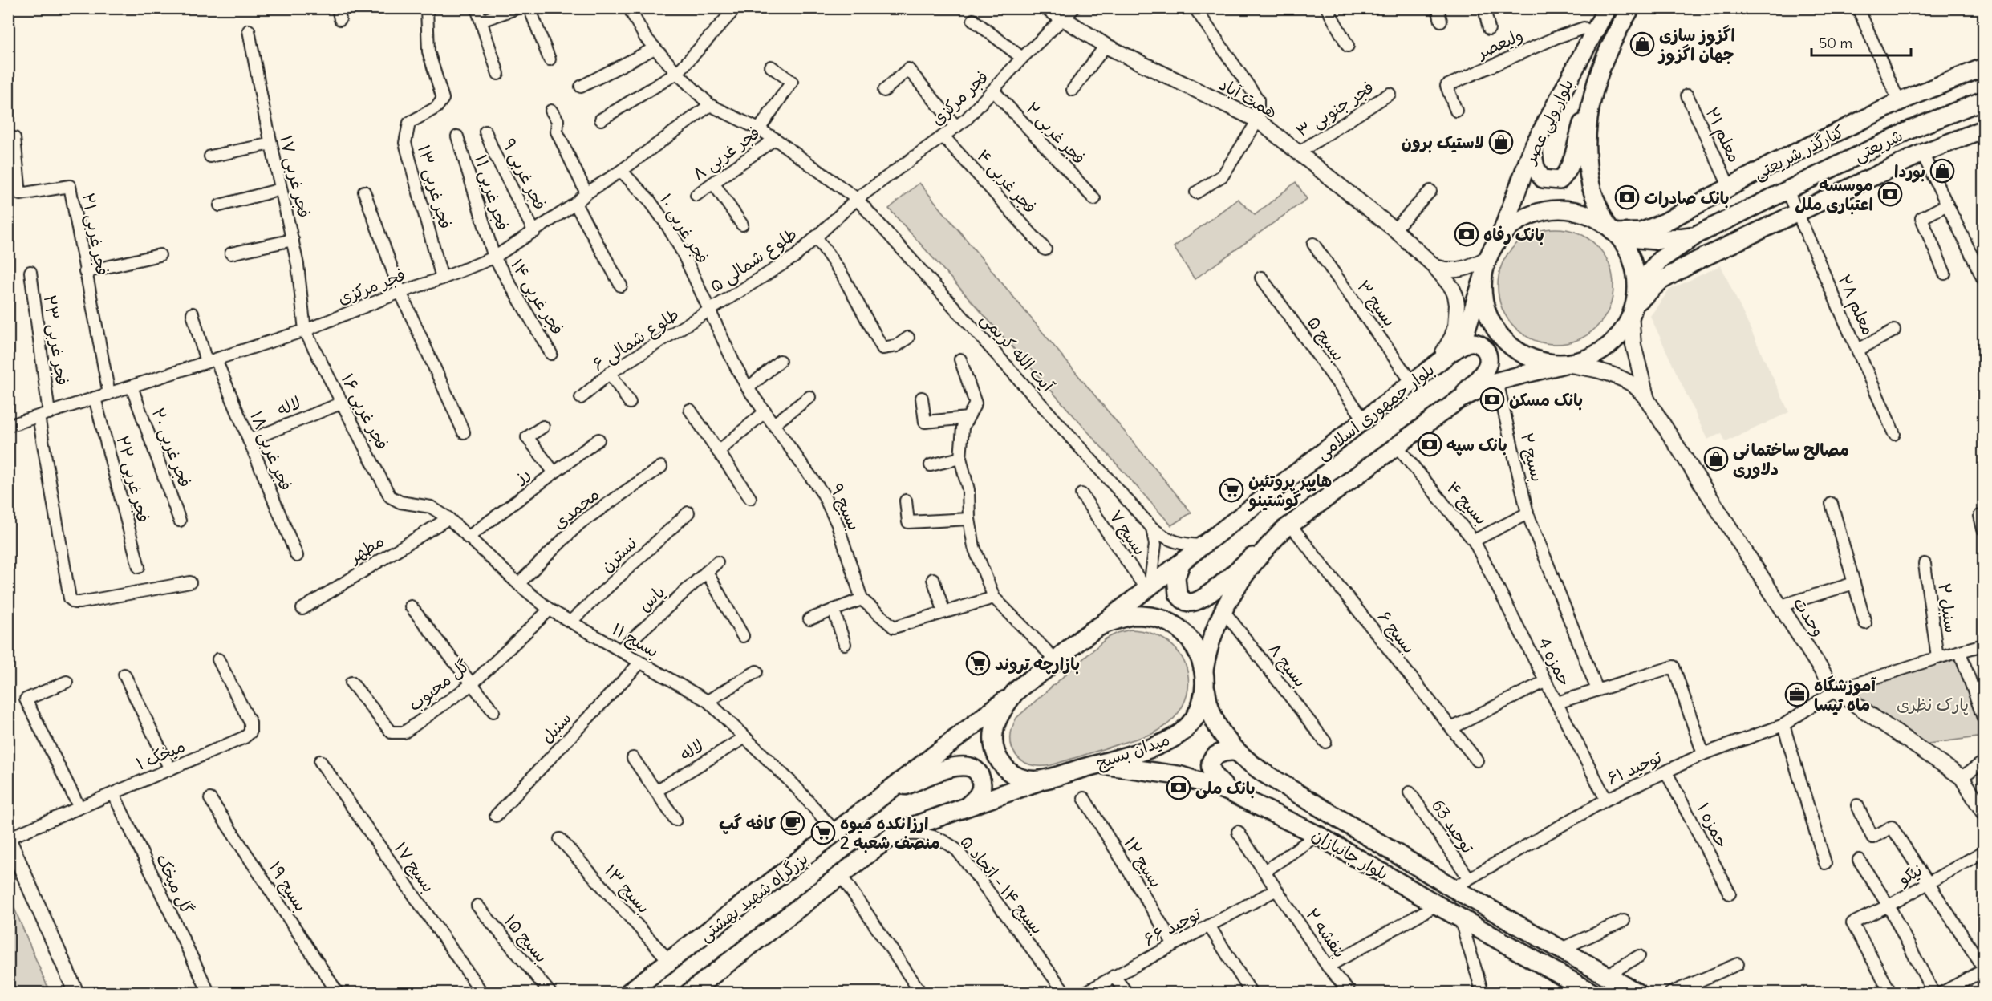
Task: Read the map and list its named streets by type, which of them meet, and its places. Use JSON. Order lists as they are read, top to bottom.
{
  "streets": {
    "highway": ["میدان بسیج", "بلوار جانبازان", "بزرگراه شهید بهشتی"],
    "main road": [
      "همت آباد",
      "بلوار ولی عصر",
      "شریعتی",
      "کنارگذر شریعتی",
      "بلوار جمهوری اسلامی",
      "وحدت"
    ],
    "street": [
      "ولیعصر",
      "فجر مرکزی",
      "فجر جنوبی ۳",
      "فجر غربی ۲",
      "معلم ۲۱",
      "فجر غربی ۸",
      "فجر غربی ۹",
      "فجر غربی ۱۷",
      "فجر غربی ۴",
      "فجر غربی ۱۳",
      "فجر غربی ۱۱",
      "فجر غربی ۱۰",
      "فجر غربی ۲۱",
      "طلوع شمالی ۵",
      "فجر غربی ۱۴",
      "بسیج ۳",
      "معلم ۲۸",
      "بسیج ۵",
      "طلوع شمالی ۶",
      "فجر غربی ۲۳",
      "آیت الله کریمی",
      "لاله",
      "فجر غربی ۱۶",
      "فجر غربی ۲۰",
      "فجر غربی ۱۸",
      "بسیج ۲",
      "رز",
      "فجر غربی ۲۲",
      "بسیج ۴",
      "بسیج ۹",
      "محمدی",
      "بسیج ۷",
      "مطهر",
      "نسترن",
      "یاس",
      "سنبل ۲",
      "بسیج ۶",
      "بسیج ۱۱",
      "حمزه 4",
      "بسیج ۸",
      "گل محبوب",
      "سنبل",
      "میخک ۱",
      "توحید ۶۱",
      "حمزه ۱",
      "توحید 63",
      "بسیج ۱۲",
      "بسیج ۱۷",
      "نیکو",
      "گل میخک",
      "بسیج ۱۴ - اتحاد ۵",
      "بسیج ۱۹",
      "بسیج ۱۳",
      "توحید ۶۶",
      "بنفشه ۲",
      "بسیج ۱۵"
    ]
  },
  "crossings": [
    ["ولیعصر", "بلوار ولی عصر"],
    ["فجر مرکزی", "همت آباد"],
    ["فجر مرکزی", "فجر غربی ۲"],
    ["فجر مرکزی", "فجر غربی ۹"],
    ["فجر مرکزی", "فجر غربی ۱۷"],
    ["فجر مرکزی", "فجر غربی ۴"],
    ["فجر مرکزی", "فجر غربی ۱۳"],
    ["فجر مرکزی", "فجر غربی ۱۱"],
    ["فجر مرکزی", "فجر غربی ۱۰"],
    ["فجر مرکزی", "فجر غربی ۲۱"],
    ["فجر مرکزی", "طلوع شمالی ۵"],
    ["فجر مرکزی", "فجر غربی ۱۴"],
    ["فجر مرکزی", "فجر غربی ۲۳"],
    ["فجر مرکزی", "آیت الله کریمی"],
    ["فجر مرکزی", "فجر غربی ۱۶"],
    ["فجر مرکزی", "فجر غربی ۲۰"],
    ["فجر مرکزی", "فجر غربی ۱۸"],
    ["فجر مرکزی", "فجر غربی ۲۲"],
    ["همت آباد", "فجر جنوبی ۳"],
    ["همت آباد", "بلوار جمهوری اسلامی"],
    ["بلوار ولی عصر", "کنارگذر شریعتی"],
    ["بلوار ولی عصر", "بلوار جمهوری اسلامی"],
    ["بلوار ولی عصر", "وحدت"],
    ["معلم ۲۱", "کنارگذر شریعتی"],
    ["شریعتی", "معلم ۲۸"],
    ["کنارگذر شریعتی", "بلوار جمهوری اسلامی"],
    ["کنارگذر شریعتی", "وحدت"],
    ["فجر غربی ۸", "آیت الله کریمی"],
    ["فجر غربی ۱۷", "فجر غربی ۱۶"],
    ["فجر غربی ۱۱", "فجر غربی ۱۴"],
    ["فجر غربی ۱۰", "طلوع شمالی ۵"],
    ["فجر غربی ۱۰", "طلوع شمالی ۶"],
    ["فجر غربی ۱۰", "بسیج ۹"],
    ["طلوع شمالی ۵", "طلوع شمالی ۶"],
    ["طلوع شمالی ۵", "بسیج ۹"],
    ["بسیج ۳", "بلوار جمهوری اسلامی"],
    ["بسیج ۵", "بلوار جمهوری اسلامی"],
    ["طلوع شمالی ۶", "بسیج ۹"],
    ["آیت الله کریمی", "بلوار جمهوری اسلامی"],
    ["لاله", "فجر غربی ۱۶"],
    ["لاله", "فجر غربی ۱۸"],
    ["لاله", "بسیج ۱۱"],
    ["فجر غربی ۱۶", "بسیج ۱۱"],
    ["بلوار جمهوری اسلامی", "بسیج ۷"],
    ["بلوار جمهوری اسلامی", "وحدت"],
    ["بلوار جمهوری اسلامی", "میدان بسیج"],
    ["بسیج ۲", "بسیج ۴"],
    ["رز", "بسیج ۱۱"],
    ["بسیج ۴", "حمزه 4"],
    ["محمدی", "بسیج ۱۱"],
    ["مطهر", "بسیج ۱۱"],
    ["نسترن", "بسیج ۱۱"],
    ["یاس", "بسیج ۱۱"],
    ["سنبل ۲", "توحید ۶۱"],
    ["وحدت", "توحید ۶۱"],
    ["بسیج ۱۱", "گل محبوب"],
    ["بسیج ۱۱", "سنبل"],
    ["بسیج ۱۱", "بزرگراه شهید بهشتی"],
    ["حمزه 4", "توحید ۶۱"],
    ["میدان بسیج", "بلوار جانبازان"],
    ["میدان بسیج", "بزرگراه شهید بهشتی"],
    ["میخک ۱", "گل میخک"],
    ["توحید ۶۱", "حمزه ۱"],
    ["توحید ۶۱", "توحید 63"],
    ["توحید ۶۱", "بلوار جانبازان"],
    ["توحید 63", "بلوار جانبازان"],
    ["بسیج ۱۲", "توحید ۶۶"],
    ["بسیج ۱۳", "بزرگراه شهید بهشتی"],
    ["توحید ۶۶", "بنفشه ۲"]
  ],
  "parks": ["پارک نظری"],
  "places": {
    "shop": [
      "اگزوز سازی جهان اگزوز",
      "لاستیک برون",
      "بوردا",
      "مصالح ساختمانی دلاوری"
    ],
    "bank": [
      "موسسه اعتباری ملل",
      "بانک صادرات",
      "بانک رفاه",
      "بانک مسکن",
      "بانک سپه",
      "بانک ملی"
    ],
    "supermarket": ["هایپر پروتئین گوشتینو", "بازارچه تروند", "ارزانکده میوه منصف شعبه 2"],
    "office": ["آموزشگاه ماه تیسا"],
    "cafe": ["کافه گپ"]
  },
  "scale_bar": "50 m"
}
